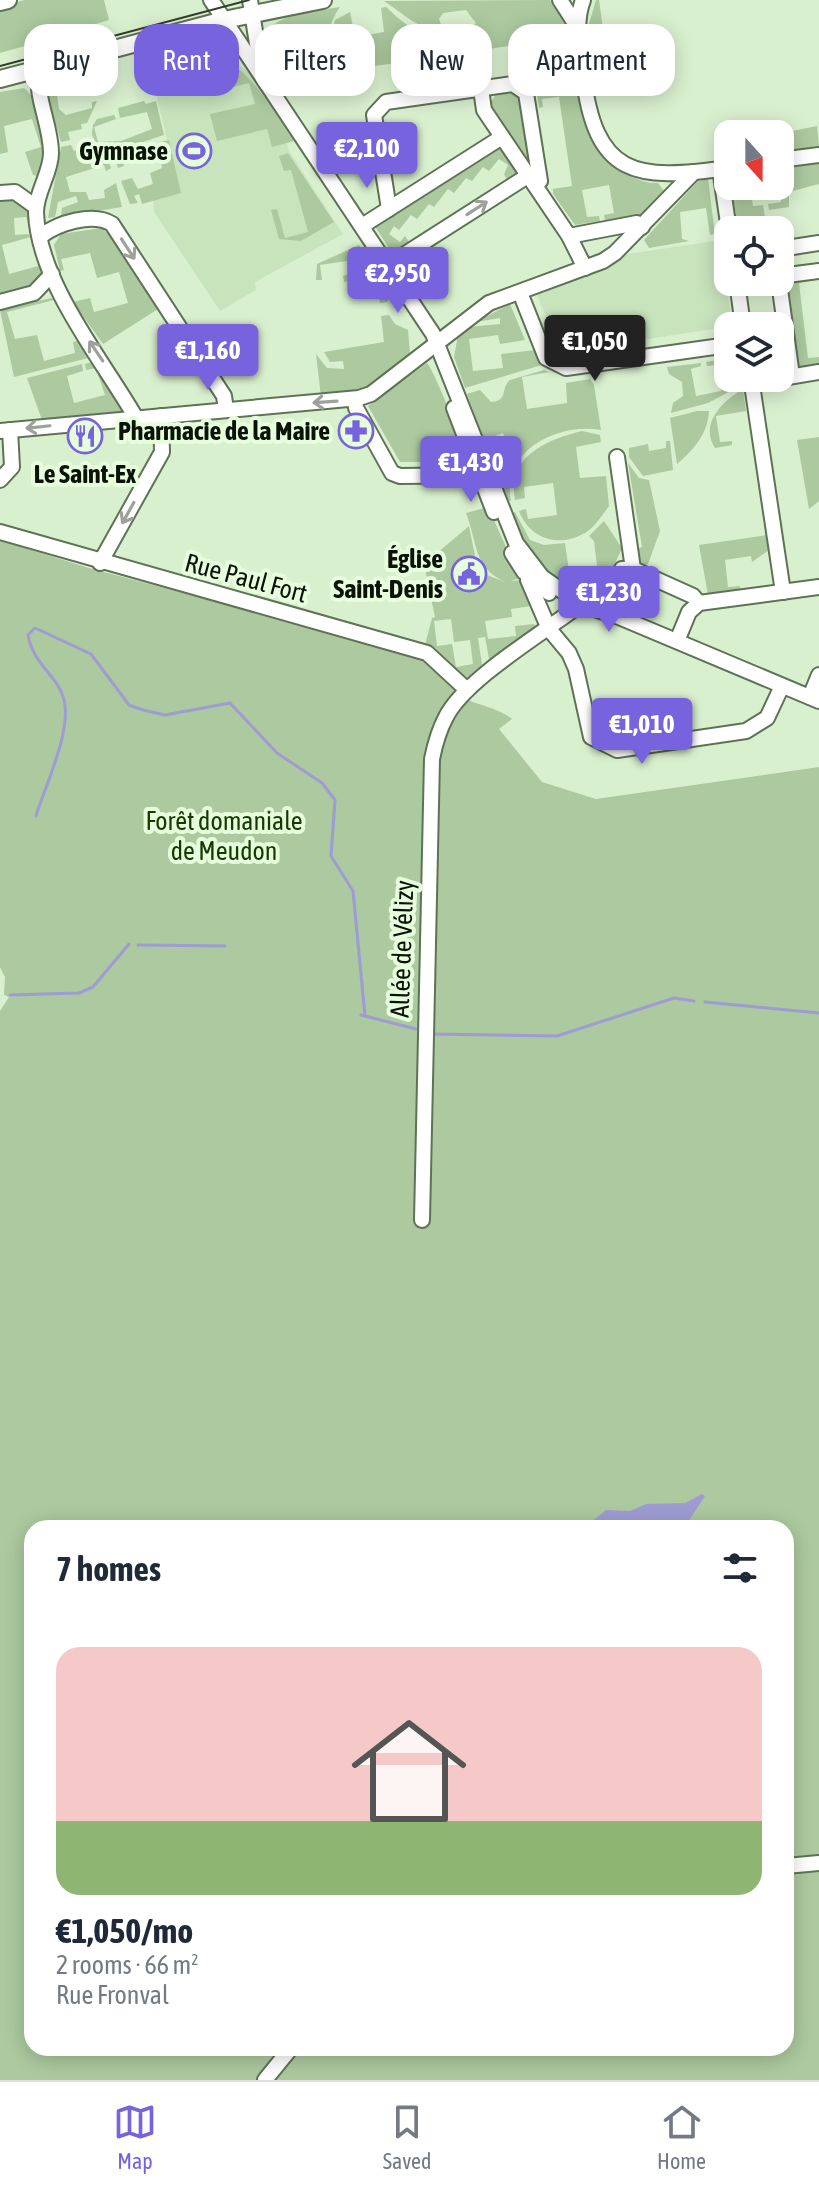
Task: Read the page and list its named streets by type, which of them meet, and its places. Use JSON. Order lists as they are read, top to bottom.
{
  "streets": {
    "street": ["Rue Paul Fort", "Allée de Vélizy"]
  },
  "crossings": [
    ["Rue Paul Fort", "Allée de Vélizy"]
  ],
  "parks": ["Forêt domaniale de Meudon"],
  "places": {
    "sports": ["Gymnase"],
    "pharmacy": ["Pharmacie de la Maire"],
    "restaurant": ["Le Saint-Ex"],
    "public building": ["Église Saint-Denis"]
  },
  "north": "bottom",
  "page": {
    "chip": [
      "Buy",
      "Rent",
      "Filters",
      "New",
      "Apartment"
    ],
    "price": [
      "€2,100",
      "€2,950",
      "€1,050",
      "€1,160",
      "€1,430",
      "€1,230",
      "€1,010"
    ],
    "heading": "7 homes",
    "list": [
      {
        "name": "€1,050/mo",
        "note": "2 rooms · 66 m² · Rue Fronval"
      }
    ],
    "tabs": ["Map", "Saved", "Home"]
  }
}
